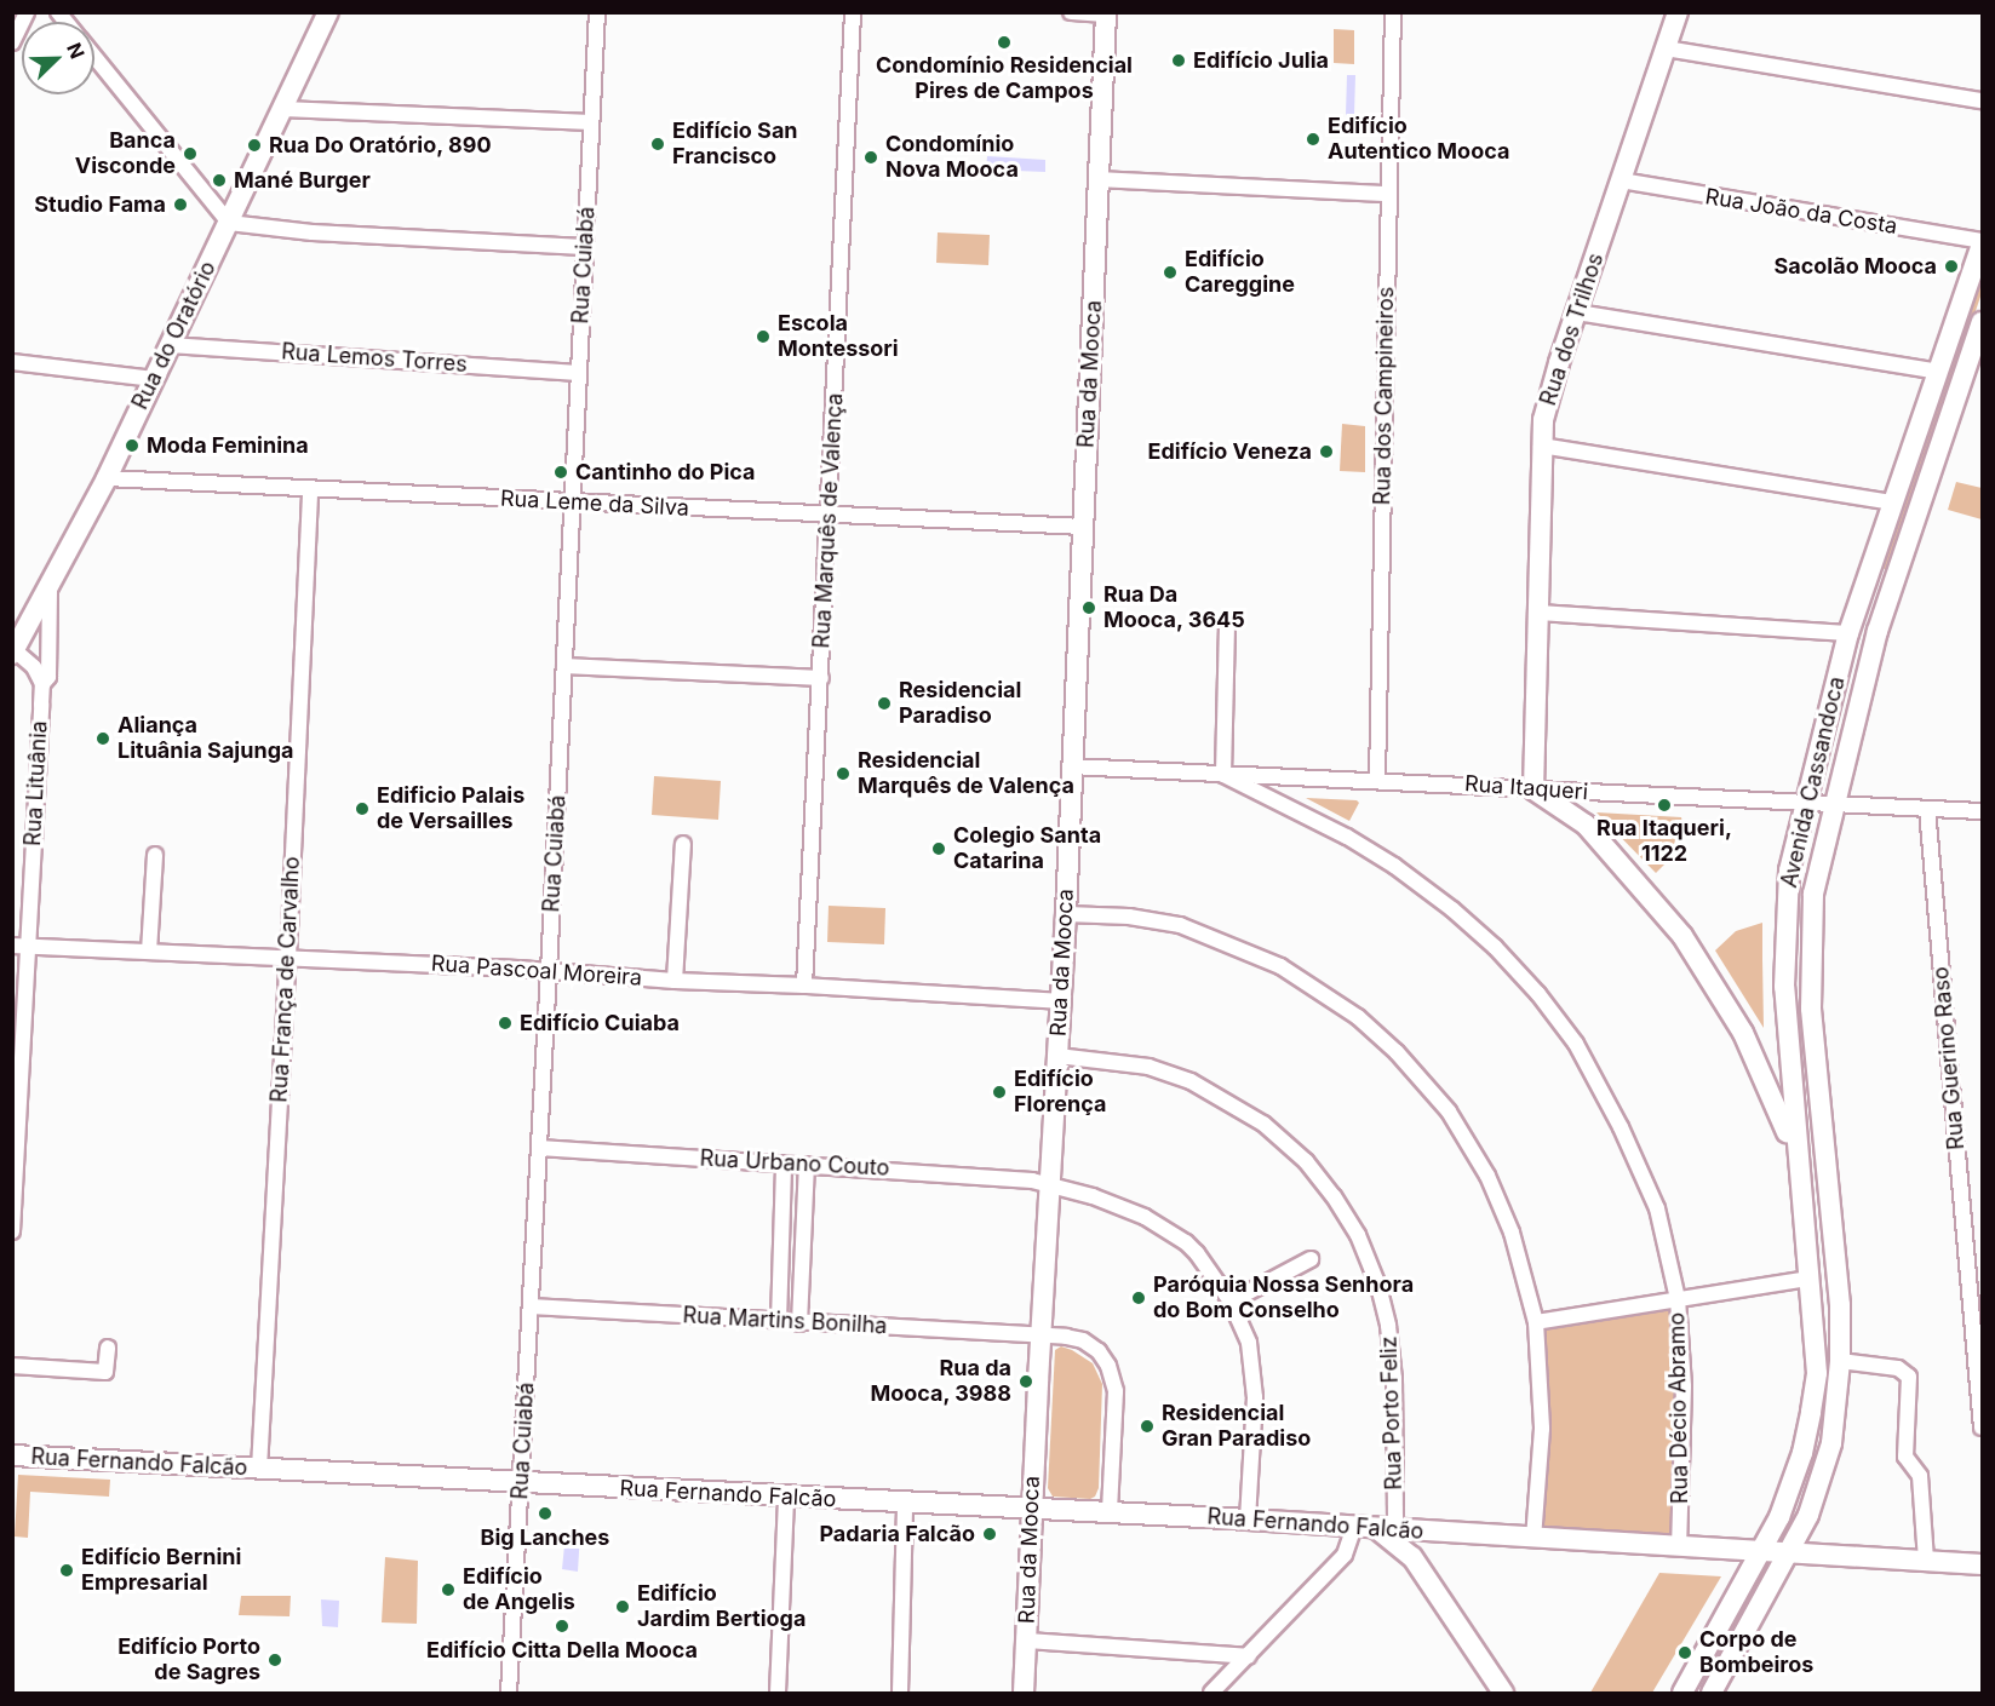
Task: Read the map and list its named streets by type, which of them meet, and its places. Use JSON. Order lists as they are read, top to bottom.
{
  "streets": {
    "street": [
      "Rua João da Costa",
      "Rua Cuiabá",
      "Rua dos Trilhos",
      "Rua do Oratório",
      "Rua Lemos Torres",
      "Rua da Mooca",
      "Rua dos Campineiros",
      "Rua Leme da Silva",
      "Rua Marquês de Valença",
      "Avenida Cassandoca",
      "Rua Lituânia",
      "Rua Itaqueri",
      "Rua Pascoal Moreira",
      "Rua França de Carvalho",
      "Rua Guerino Raso",
      "Rua Urbano Couto",
      "Rua Martins Bonilha",
      "Rua Décio Abramo",
      "Rua Porto Feliz",
      "Rua Fernando Falcão"
    ]
  },
  "crossings": [
    ["Rua João da Costa", "Rua dos Trilhos"],
    ["Rua João da Costa", "Avenida Cassandoca"],
    ["Rua Cuiabá", "Rua Lemos Torres"],
    ["Rua Cuiabá", "Rua Leme da Silva"],
    ["Rua Cuiabá", "Rua Pascoal Moreira"],
    ["Rua Cuiabá", "Rua Urbano Couto"],
    ["Rua Cuiabá", "Rua Martins Bonilha"],
    ["Rua Cuiabá", "Rua Fernando Falcão"],
    ["Rua dos Trilhos", "Rua Itaqueri"],
    ["Rua do Oratório", "Rua Lemos Torres"],
    ["Rua do Oratório", "Rua Leme da Silva"],
    ["Rua do Oratório", "Rua Lituânia"],
    ["Rua da Mooca", "Rua Leme da Silva"],
    ["Rua da Mooca", "Rua Itaqueri"],
    ["Rua da Mooca", "Rua Pascoal Moreira"],
    ["Rua da Mooca", "Rua Urbano Couto"],
    ["Rua da Mooca", "Rua Martins Bonilha"],
    ["Rua da Mooca", "Rua Porto Feliz"],
    ["Rua da Mooca", "Rua Fernando Falcão"],
    ["Rua dos Campineiros", "Rua Itaqueri"],
    ["Rua Leme da Silva", "Rua Marquês de Valença"],
    ["Rua Leme da Silva", "Rua França de Carvalho"],
    ["Rua Marquês de Valença", "Rua Pascoal Moreira"],
    ["Avenida Cassandoca", "Rua Itaqueri"],
    ["Avenida Cassandoca", "Rua Fernando Falcão"],
    ["Rua Lituânia", "Rua Pascoal Moreira"],
    ["Rua Itaqueri", "Rua Guerino Raso"],
    ["Rua Itaqueri", "Rua Décio Abramo"],
    ["Rua Pascoal Moreira", "Rua França de Carvalho"],
    ["Rua França de Carvalho", "Rua Fernando Falcão"],
    ["Rua Urbano Couto", "Rua Fernando Falcão"],
    ["Rua Martins Bonilha", "Rua Fernando Falcão"],
    ["Rua Décio Abramo", "Rua Fernando Falcão"],
    ["Rua Porto Feliz", "Rua Fernando Falcão"]
  ],
  "places": [
    "Condomínio Residencial Pires de Campos",
    "Edifício Julia",
    "Edifício Autentico Mooca",
    "Edifício San Francisco",
    "Rua Do Oratório, 890",
    "Banca Visconde",
    "Condomínio Nova Mooca",
    "Mané Burger",
    "Studio Fama",
    "Sacolão Mooca",
    "Edifício Careggine",
    "Escola Montessori",
    "Moda Feminina",
    "Edifício Veneza",
    "Cantinho do Pica",
    "Rua Da Mooca, 3645",
    "Residencial Paradiso",
    "Aliança Lituânia Sajunga",
    "Residencial Marquês de Valença",
    "Rua Itaqueri, 1122",
    "Edificio Palais de Versailles",
    "Colegio Santa Catarina",
    "Edifício Cuiaba",
    "Edifício Florença",
    "Paróquia Nossa Senhora do Bom Conselho",
    "Rua da Mooca, 3988",
    "Residencial Gran Paradiso",
    "Big Lanches",
    "Padaria Falcão",
    "Edifício Bernini Empresarial",
    "Edifício de Angelis",
    "Edifício Jardim Bertioga",
    "Edifício Citta Della Mooca",
    "Corpo de Bombeiros",
    "Edifício Porto de Sagres"
  ],
  "north": "top right"
}
